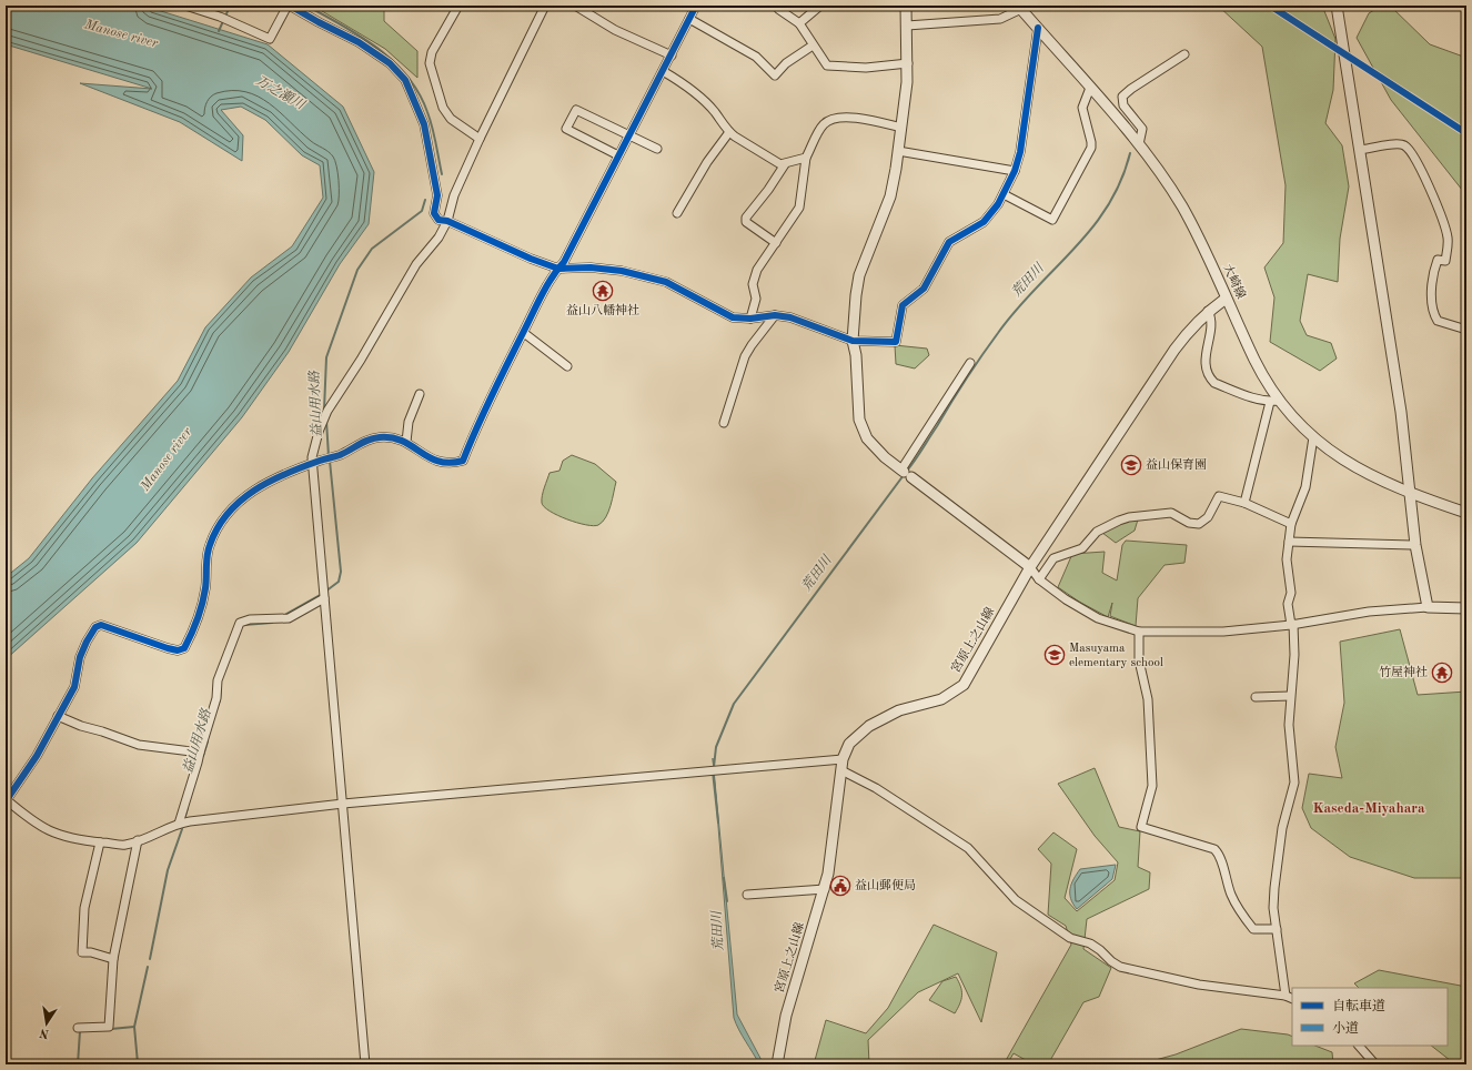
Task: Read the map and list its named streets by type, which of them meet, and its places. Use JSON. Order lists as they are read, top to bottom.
{
  "streets": {
    "street": ["大崎線", "宮原上之山線"]
  },
  "crossings": [
    ["大崎線", "宮原上之山線"]
  ],
  "districts": ["Kaseda-Miyahara"],
  "water": [
    "Manose river",
    "万之瀬川",
    "荒田川",
    "益山用水路"
  ],
  "places": {
    "temple": ["益山八幡神社", "竹屋神社"],
    "school or university": ["益山保育園", "Masuyama elementary school"],
    "public building": ["益山郵便局"]
  },
  "legend": ["自転車道", "小道"],
  "north": "bottom"
}
